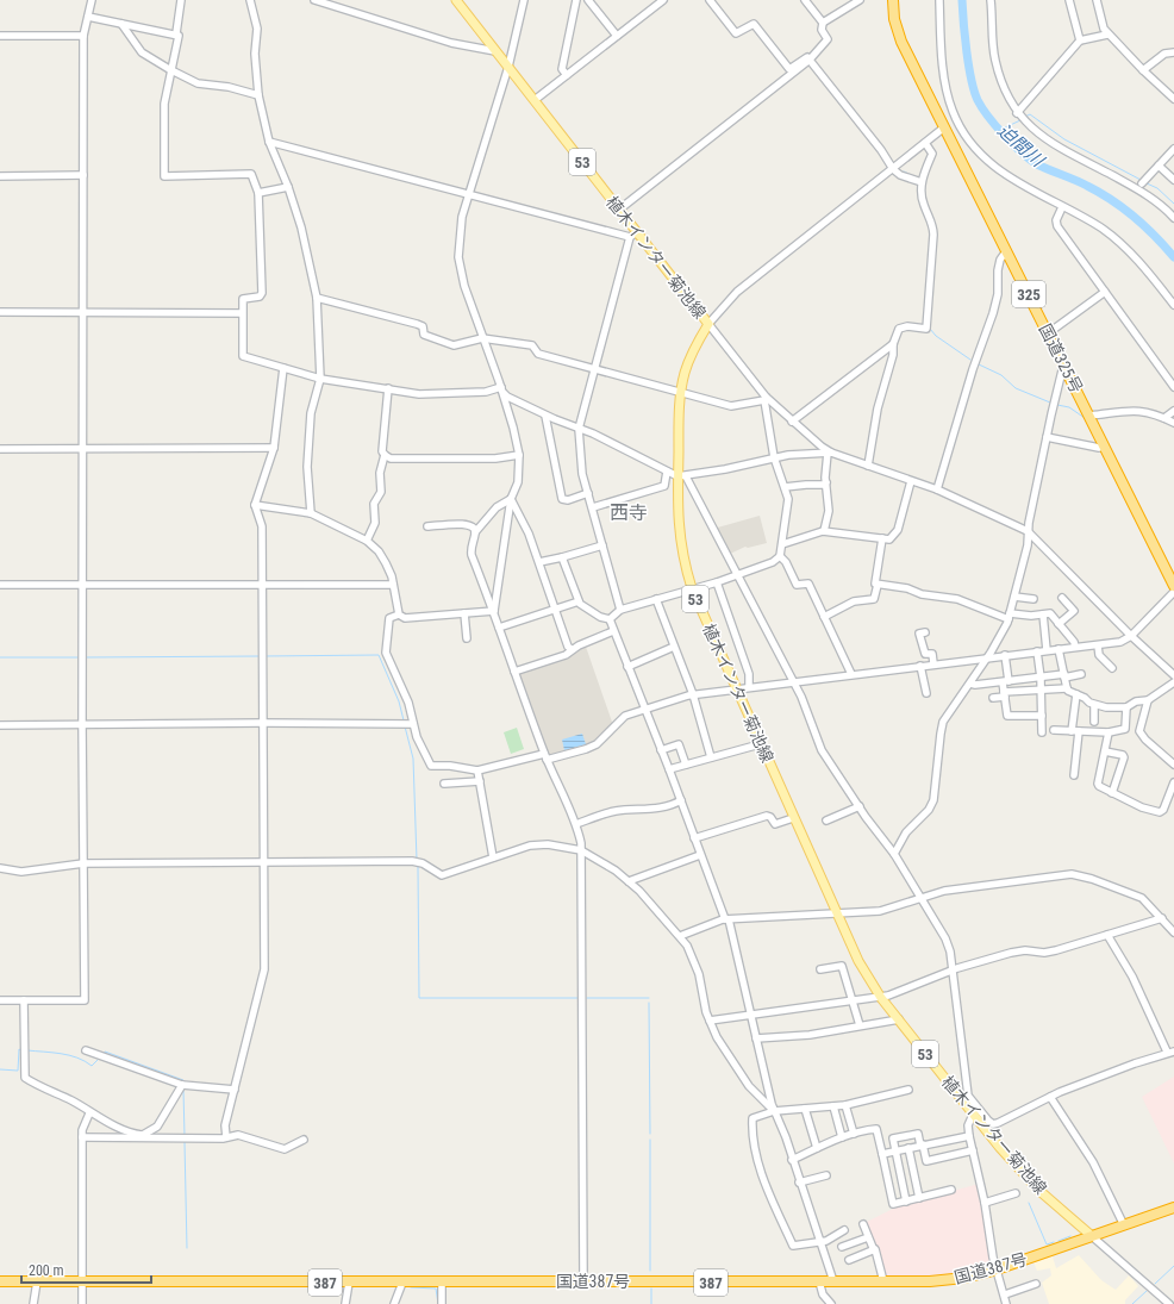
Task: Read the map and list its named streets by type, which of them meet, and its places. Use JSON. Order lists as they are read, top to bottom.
{
  "streets": {
    "highway": [
      "325",
      "国道325号",
      "国道387号",
      "387"
    ],
    "main road": ["53", "植木インター菊池線"]
  },
  "crossings": [
    ["植木インター菊池線", "国道387号"]
  ],
  "districts": ["西寺"],
  "water": ["迫間川"],
  "scale_bar": "200 m"
}
